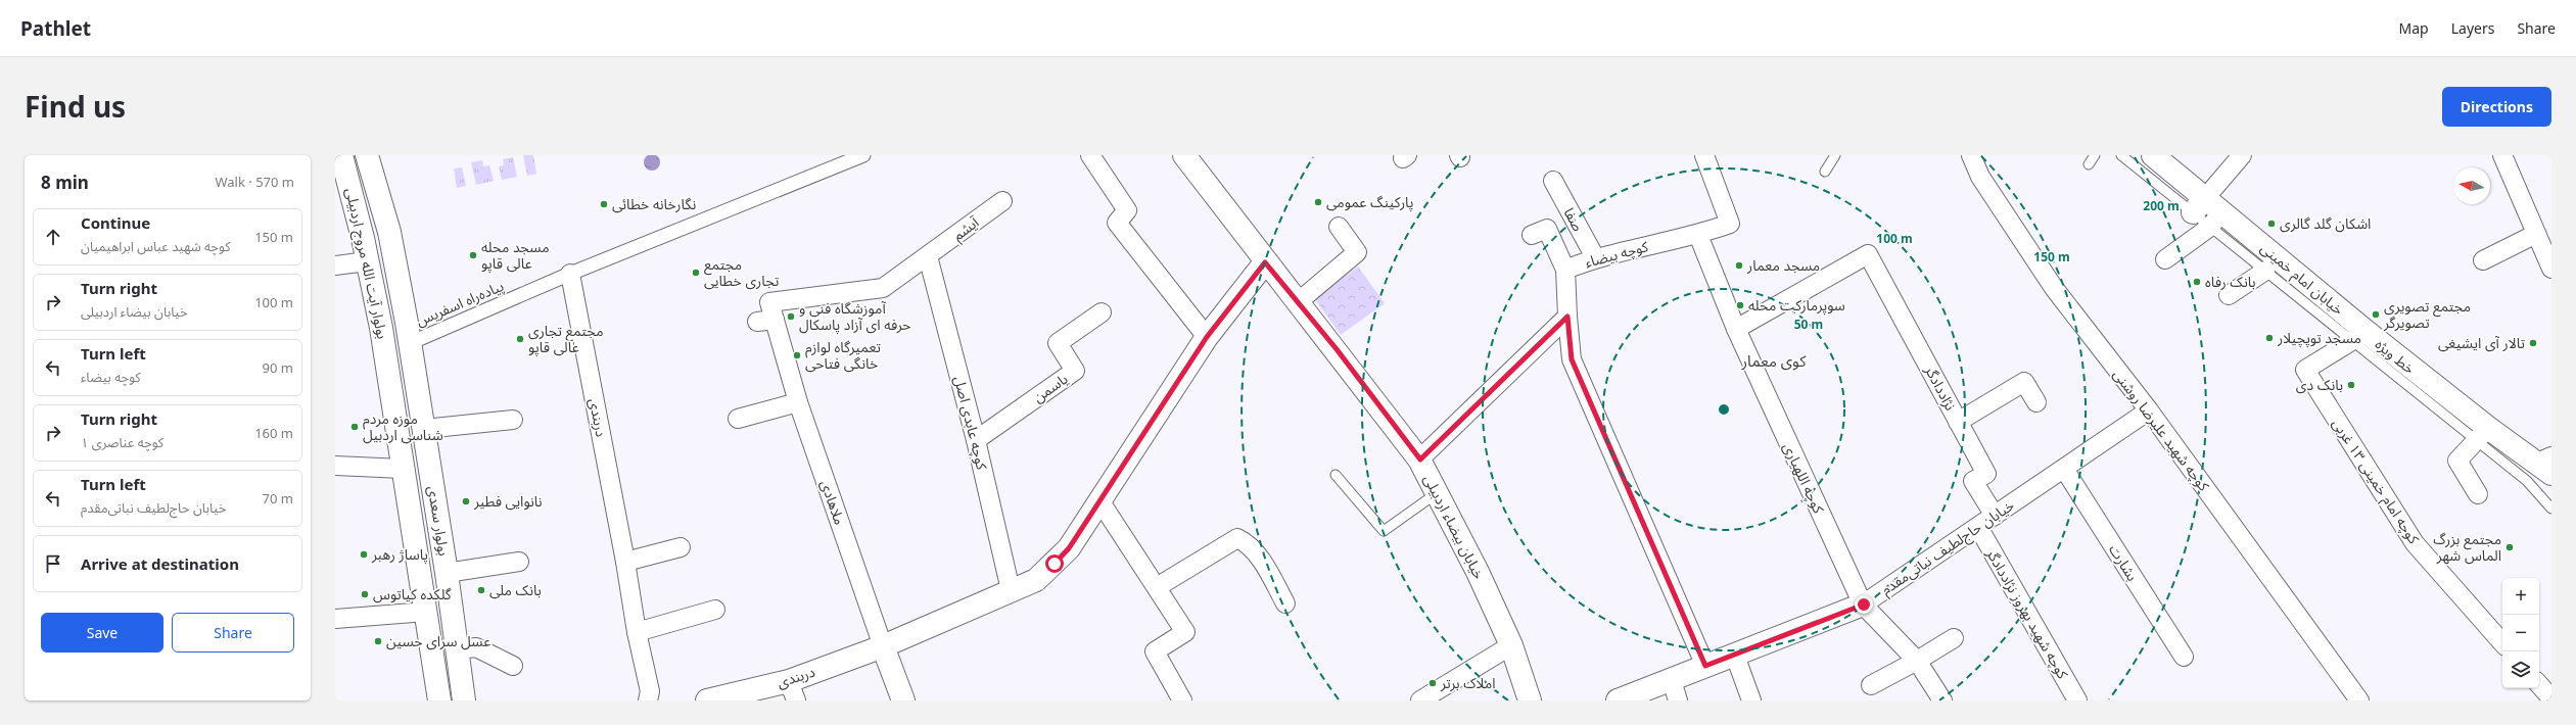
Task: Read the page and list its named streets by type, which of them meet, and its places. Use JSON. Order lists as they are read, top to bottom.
{
  "streets": {
    "street": [
      "صفا",
      "آیشم",
      "کوچه بیضاء",
      "بولوار آیت الله مروج اردبیلی",
      "خیابان امام خمینی",
      "پیاده‌راه اسفریس",
      "یاسمن",
      "نژاددادگر",
      "دربندی",
      "کوچه عابدی اصل",
      "کوچه شهید علیرضا روشنی",
      "کوچه اللهیاری",
      "کوچه امام خمینی ۱۳ غربی",
      "ملاهادی",
      "بولوار سعدی",
      "خیابان بیضاء اردبیلی",
      "خیابان حاج‌لطیف نباتی‌مقدم",
      "بشارت",
      "کوچه شهید بهروز نژاددادگر"
    ]
  },
  "crossings": [
    ["صفا", "کوچه بیضاء"],
    ["آیشم", "کوچه عابدی اصل"],
    ["آیشم", "ملاهادی"],
    ["کوچه بیضاء", "کوچه اللهیاری"],
    ["کوچه بیضاء", "خیابان حاج‌لطیف نباتی‌مقدم"],
    ["بولوار آیت الله مروج اردبیلی", "پیاده‌راه اسفریس"],
    ["بولوار آیت الله مروج اردبیلی", "بولوار سعدی"],
    ["خیابان امام خمینی", "کوچه امام خمینی ۱۳ غربی"],
    ["پیاده‌راه اسفریس", "دربندی"],
    ["پیاده‌راه اسفریس", "بولوار سعدی"],
    ["یاسمن", "کوچه عابدی اصل"],
    ["نژاددادگر", "کوچه اللهیاری"],
    ["نژاددادگر", "خیابان حاج‌لطیف نباتی‌مقدم"],
    ["دربندی", "کوچه عابدی اصل"],
    ["دربندی", "ملاهادی"],
    ["دربندی", "خیابان بیضاء اردبیلی"],
    ["کوچه شهید علیرضا روشنی", "خیابان حاج‌لطیف نباتی‌مقدم"],
    ["کوچه اللهیاری", "خیابان حاج‌لطیف نباتی‌مقدم"],
    ["خیابان حاج‌لطیف نباتی‌مقدم", "بشارت"],
    ["خیابان حاج‌لطیف نباتی‌مقدم", "کوچه شهید بهروز نژاددادگر"]
  ],
  "districts": ["کوی معمار"],
  "places": [
    "پارکینگ عمومی",
    "نگارخانه خطائی",
    "اشکان گلد گالری",
    "مسجد محله عالی قاپو",
    "مسجد معمار",
    "مجتمع تجاری خطایی",
    "بانک رفاه",
    "سوپرمارکت محله",
    "مجتمع تصویری تصویرگر",
    "آموزشگاه فنی و حرفه ای آزاد پاسکال",
    "مسجد توپچیلار",
    "مجتمع تجاری عالی قاپو",
    "تالار آی ایشیغی",
    "تعمیرگاه لوازم خانگی فتاحی",
    "بانک دی",
    "موزه مردم شناسی اردبیل",
    "نانوایی فطیر",
    "مجتمع بزرگ الماس شهر",
    "پاساژ رهبر",
    "بانک ملی",
    "گلکده کیاتوس",
    "عسل سرای حسین",
    "املاک برتر"
  ],
  "north": "left",
  "page": {
    "header": "Pathlet",
    "nav": ["Map", "Layers", "Share"],
    "title": "Find us",
    "buttons": [
      "Directions",
      ["Save", "Share"]
    ],
    "heading": ["8 min", "Walk · 570 m"],
    "list": [
      ["Continue", "کوچه شهید عباس ابراهیمیان", "150 m"],
      ["Turn right", "خیابان بیضاء اردبیلی", "100 m"],
      ["Turn left", "کوچه بیضاء", "90 m"],
      ["Turn right", "کوچه عناصری ۱", "160 m"],
      ["Turn left", "خیابان حاج‌لطیف نباتی‌مقدم", "70 m"],
      "Arrive at destination"
    ],
    "map_buttons": ["+", "−"]
  },
  "rings": [
    "200 m",
    "100 m",
    "150 m",
    "50 m"
  ]
}
